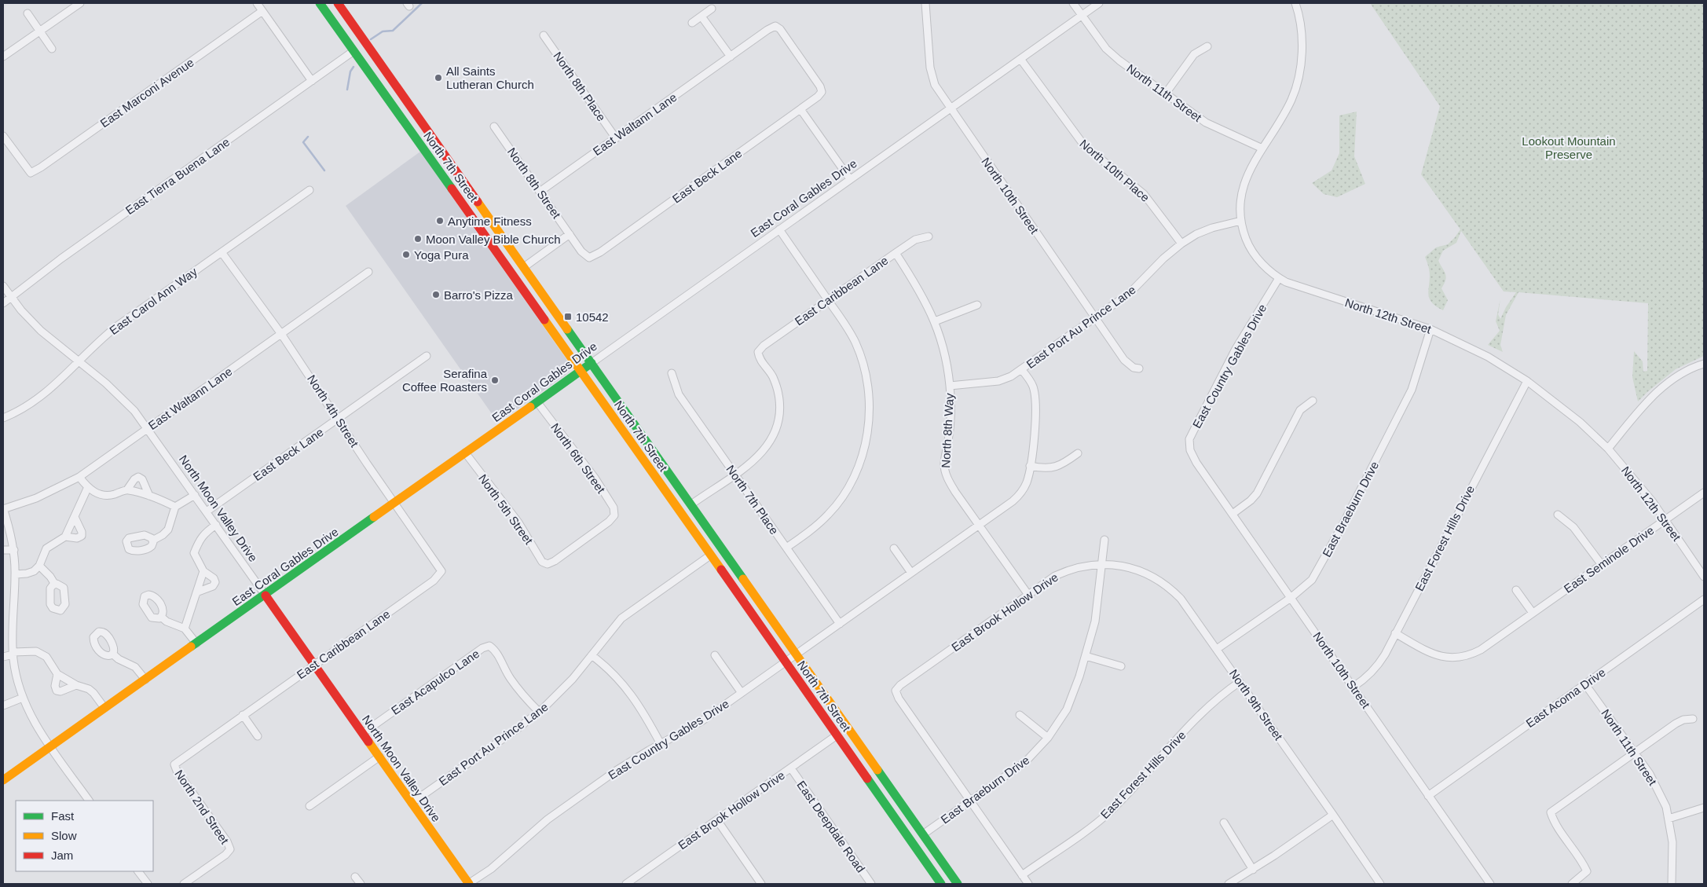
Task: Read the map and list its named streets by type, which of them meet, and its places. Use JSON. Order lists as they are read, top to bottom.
{
  "streets": {
    "main road": ["North 7th Street", "East Coral Gables Drive", "North Moon Valley Drive"],
    "street": [
      "North 8th Place",
      "East Marconi Avenue",
      "North 11th Street",
      "East Waltann Lane",
      "North 10th Place",
      "East Tierra Buena Lane",
      "East Beck Lane",
      "North 8th Street",
      "North 10th Street",
      "East Caribbean Lane",
      "East Carol Ann Way",
      "North 12th Street",
      "East Port Au Prince Lane",
      "East Country Gables Drive",
      "North 4th Street",
      "North 8th Way",
      "North 6th Street",
      "North 7th Place",
      "North 5th Street",
      "East Braeburn Drive",
      "East Forest Hills Drive",
      "East Seminole Drive",
      "East Brook Hollow Drive",
      "East Acapulco Lane",
      "East Acoma Drive",
      "North 9th Street",
      "North 2nd Street",
      "East Deepdale Road"
    ]
  },
  "crossings": [
    ["North 8th Place", "East Waltann Lane"],
    ["North 11th Street", "East Coral Gables Drive"],
    ["North 11th Street", "North 12th Street"],
    ["North 11th Street", "East Acoma Drive"],
    ["East Waltann Lane", "East Beck Lane"],
    ["East Waltann Lane", "North 8th Street"],
    ["East Waltann Lane", "North 4th Street"],
    ["East Waltann Lane", "North Moon Valley Drive"],
    ["North 7th Street", "East Tierra Buena Lane"],
    ["North 7th Street", "East Coral Gables Drive"],
    ["North 7th Street", "East Port Au Prince Lane"],
    ["North 7th Street", "East Country Gables Drive"],
    ["North 7th Street", "East Braeburn Drive"],
    ["North 7th Street", "East Brook Hollow Drive"],
    ["North 10th Place", "East Coral Gables Drive"],
    ["North 10th Place", "East Port Au Prince Lane"],
    ["East Tierra Buena Lane", "North Moon Valley Drive"],
    ["East Beck Lane", "North 8th Street"],
    ["East Beck Lane", "North 4th Street"],
    ["East Beck Lane", "North Moon Valley Drive"],
    ["North 10th Street", "East Coral Gables Drive"],
    ["North 10th Street", "East Port Au Prince Lane"],
    ["North 10th Street", "East Country Gables Drive"],
    ["North 10th Street", "East Braeburn Drive"],
    ["North 10th Street", "East Forest Hills Drive"],
    ["North 10th Street", "East Acoma Drive"],
    ["East Coral Gables Drive", "North 4th Street"],
    ["East Coral Gables Drive", "North 6th Street"],
    ["East Coral Gables Drive", "North Moon Valley Drive"],
    ["East Coral Gables Drive", "North 5th Street"],
    ["East Caribbean Lane", "North 4th Street"],
    ["East Caribbean Lane", "North 8th Way"],
    ["East Caribbean Lane", "North 7th Place"],
    ["East Caribbean Lane", "North Moon Valley Drive"],
    ["East Caribbean Lane", "North 2nd Street"],
    ["East Carol Ann Way", "North 4th Street"],
    ["East Carol Ann Way", "North Moon Valley Drive"],
    ["North 12th Street", "East Port Au Prince Lane"],
    ["North 12th Street", "East Country Gables Drive"],
    ["North 12th Street", "East Braeburn Drive"],
    ["North 12th Street", "East Forest Hills Drive"],
    ["North 12th Street", "East Seminole Drive"],
    ["East Port Au Prince Lane", "North 8th Way"],
    ["East Port Au Prince Lane", "North Moon Valley Drive"],
    ["East Port Au Prince Lane", "East Acapulco Lane"],
    ["East Country Gables Drive", "North 8th Way"],
    ["East Country Gables Drive", "North 7th Place"],
    ["East Country Gables Drive", "North Moon Valley Drive"],
    ["North 8th Way", "East Brook Hollow Drive"],
    ["North 6th Street", "North 5th Street"],
    ["North Moon Valley Drive", "East Acapulco Lane"],
    ["East Braeburn Drive", "East Brook Hollow Drive"],
    ["East Braeburn Drive", "North 9th Street"],
    ["East Forest Hills Drive", "East Seminole Drive"],
    ["East Forest Hills Drive", "North 9th Street"],
    ["East Brook Hollow Drive", "North 9th Street"],
    ["East Brook Hollow Drive", "East Deepdale Road"]
  ],
  "parks": ["Lookout Mountain Preserve"],
  "places": {
    "other": [
      "All Saints Lutheran Church",
      "Anytime Fitness",
      "Moon Valley Bible Church",
      "Yoga Pura",
      "Barro's Pizza",
      "Serafina Coffee Roasters"
    ],
    "transit": ["10542"]
  },
  "legend": ["Fast", "Slow", "Jam"]
}
